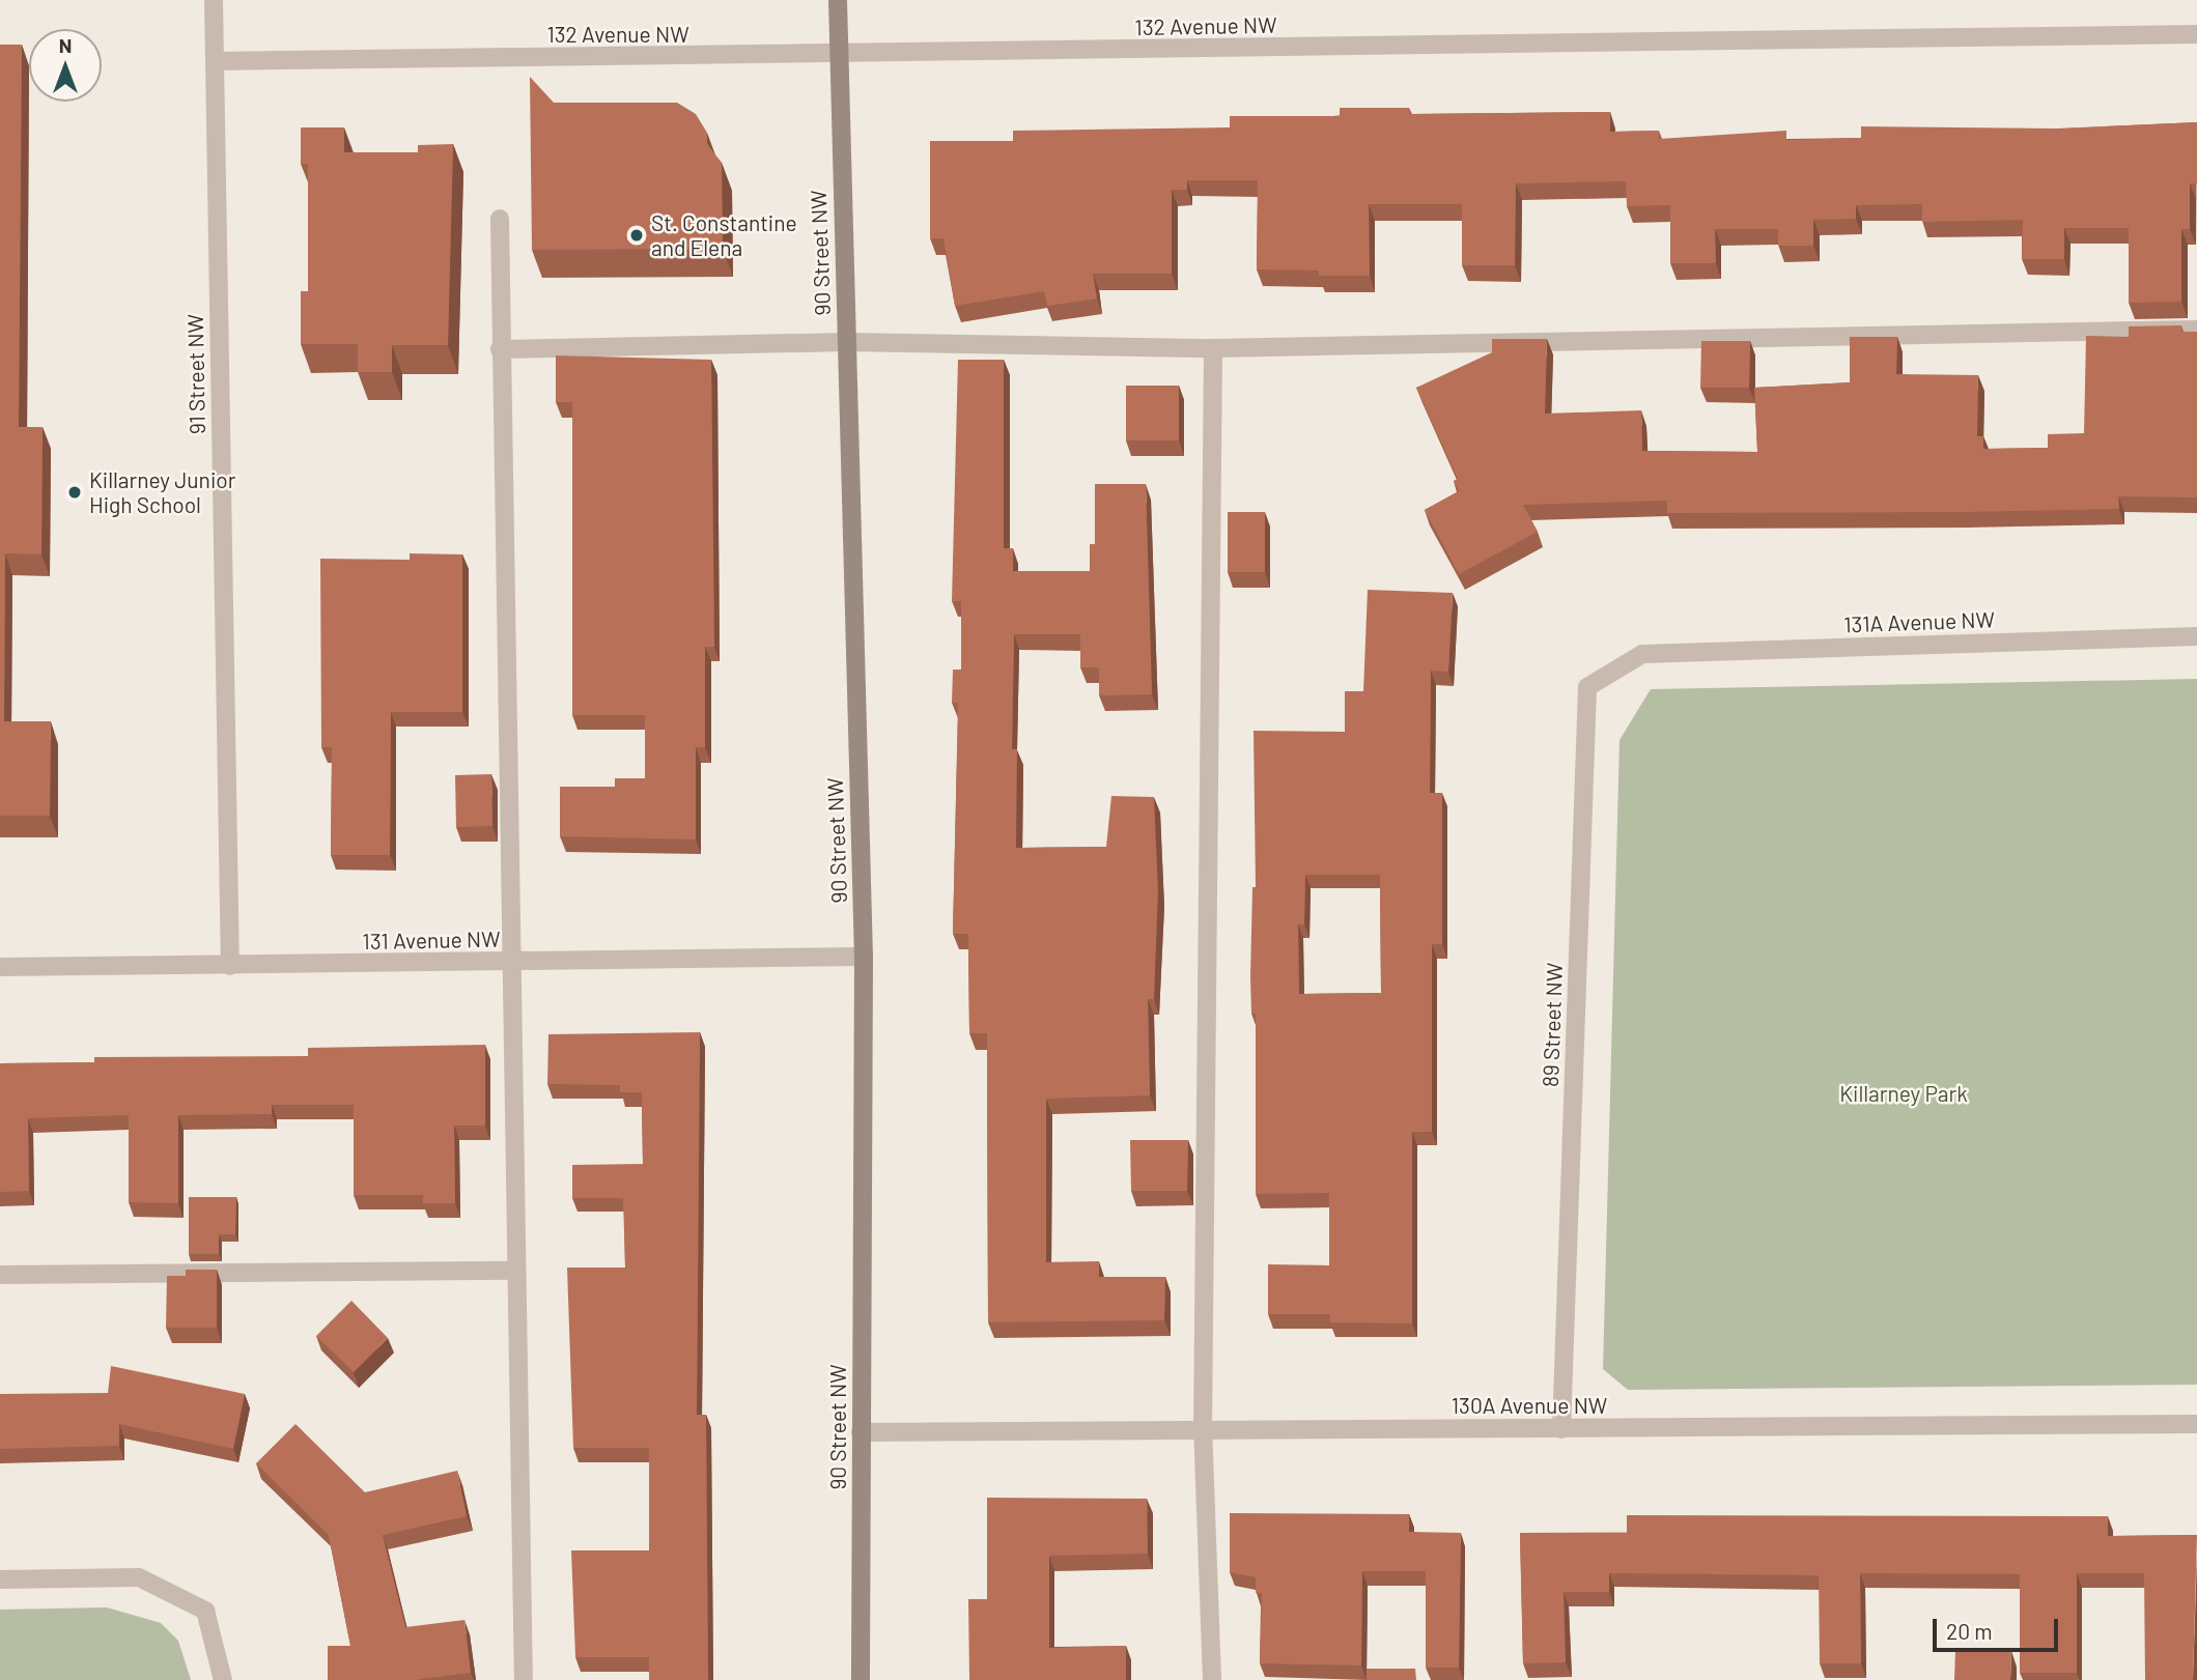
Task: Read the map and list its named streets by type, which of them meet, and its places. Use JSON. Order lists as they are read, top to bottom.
{
  "streets": {
    "street": [
      "132 Avenue NW",
      "90 Street NW",
      "91 Street NW",
      "131A Avenue NW",
      "131 Avenue NW",
      "89 Street NW",
      "130A Avenue NW"
    ]
  },
  "crossings": [
    ["132 Avenue NW", "90 Street NW"],
    ["132 Avenue NW", "91 Street NW"],
    ["90 Street NW", "131 Avenue NW"],
    ["90 Street NW", "130A Avenue NW"],
    ["91 Street NW", "131 Avenue NW"],
    ["131A Avenue NW", "89 Street NW"],
    ["89 Street NW", "130A Avenue NW"]
  ],
  "parks": ["Killarney Park"],
  "places": ["St. Constantine and Elena", "Killarney Junior High School"],
  "scale_bar": "20 m",
  "north": "top"
}
